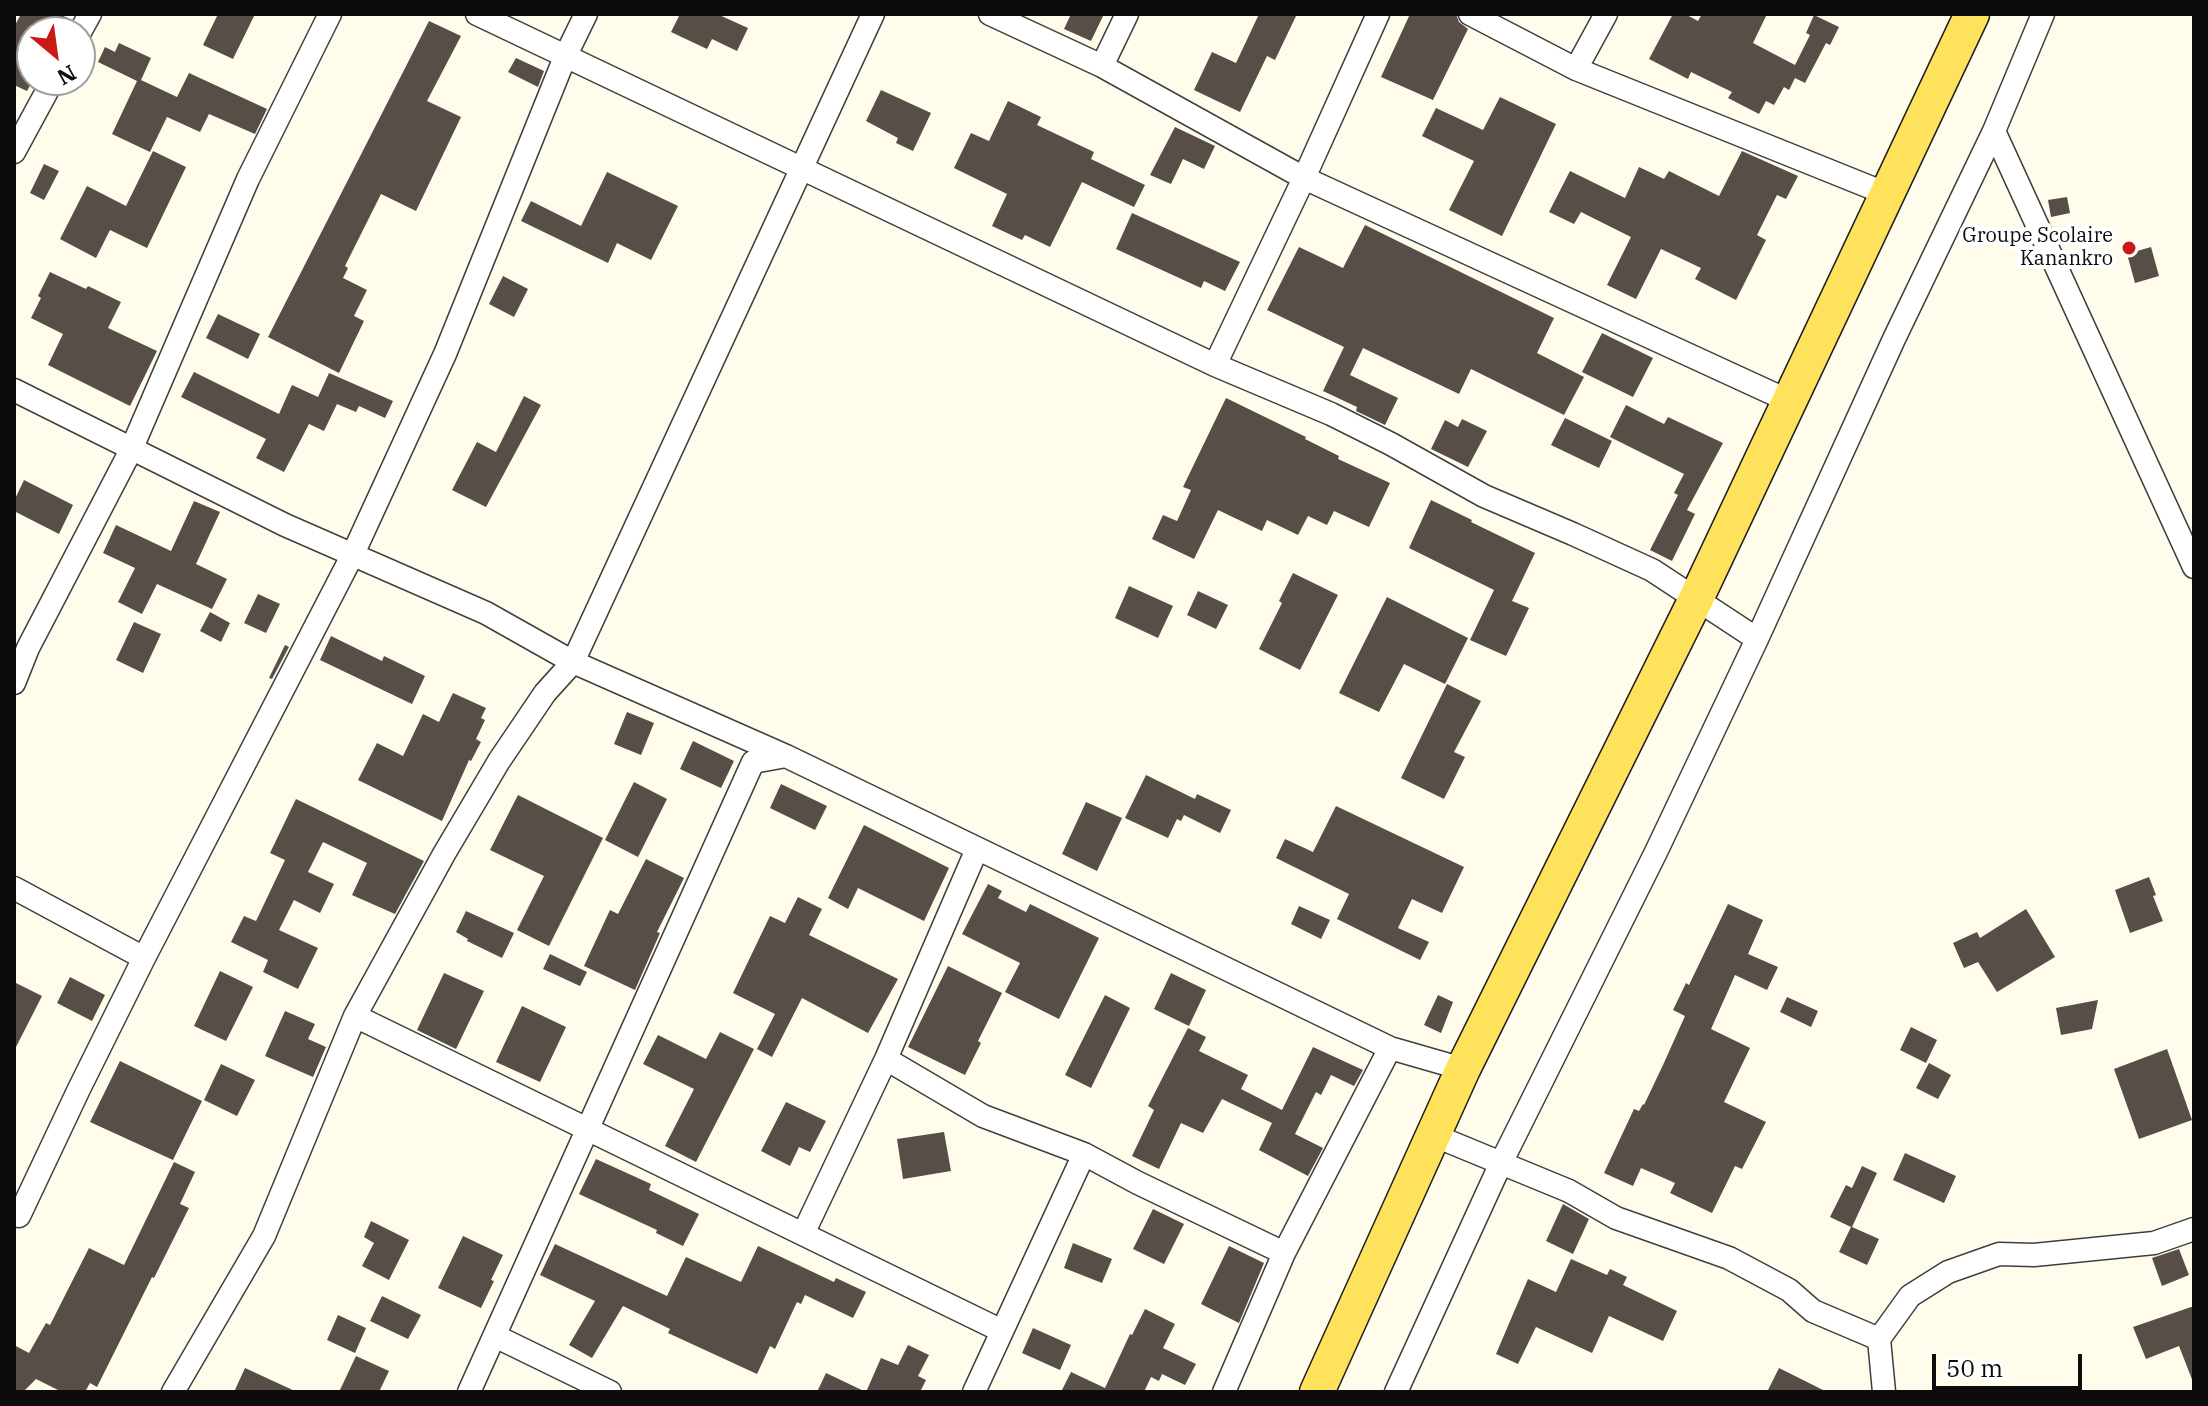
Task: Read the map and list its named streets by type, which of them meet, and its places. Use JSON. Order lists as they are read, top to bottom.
{
  "places": ["Groupe Scolaire Kanankro"],
  "scale_bar": "50 m",
  "north": "bottom right"
}
